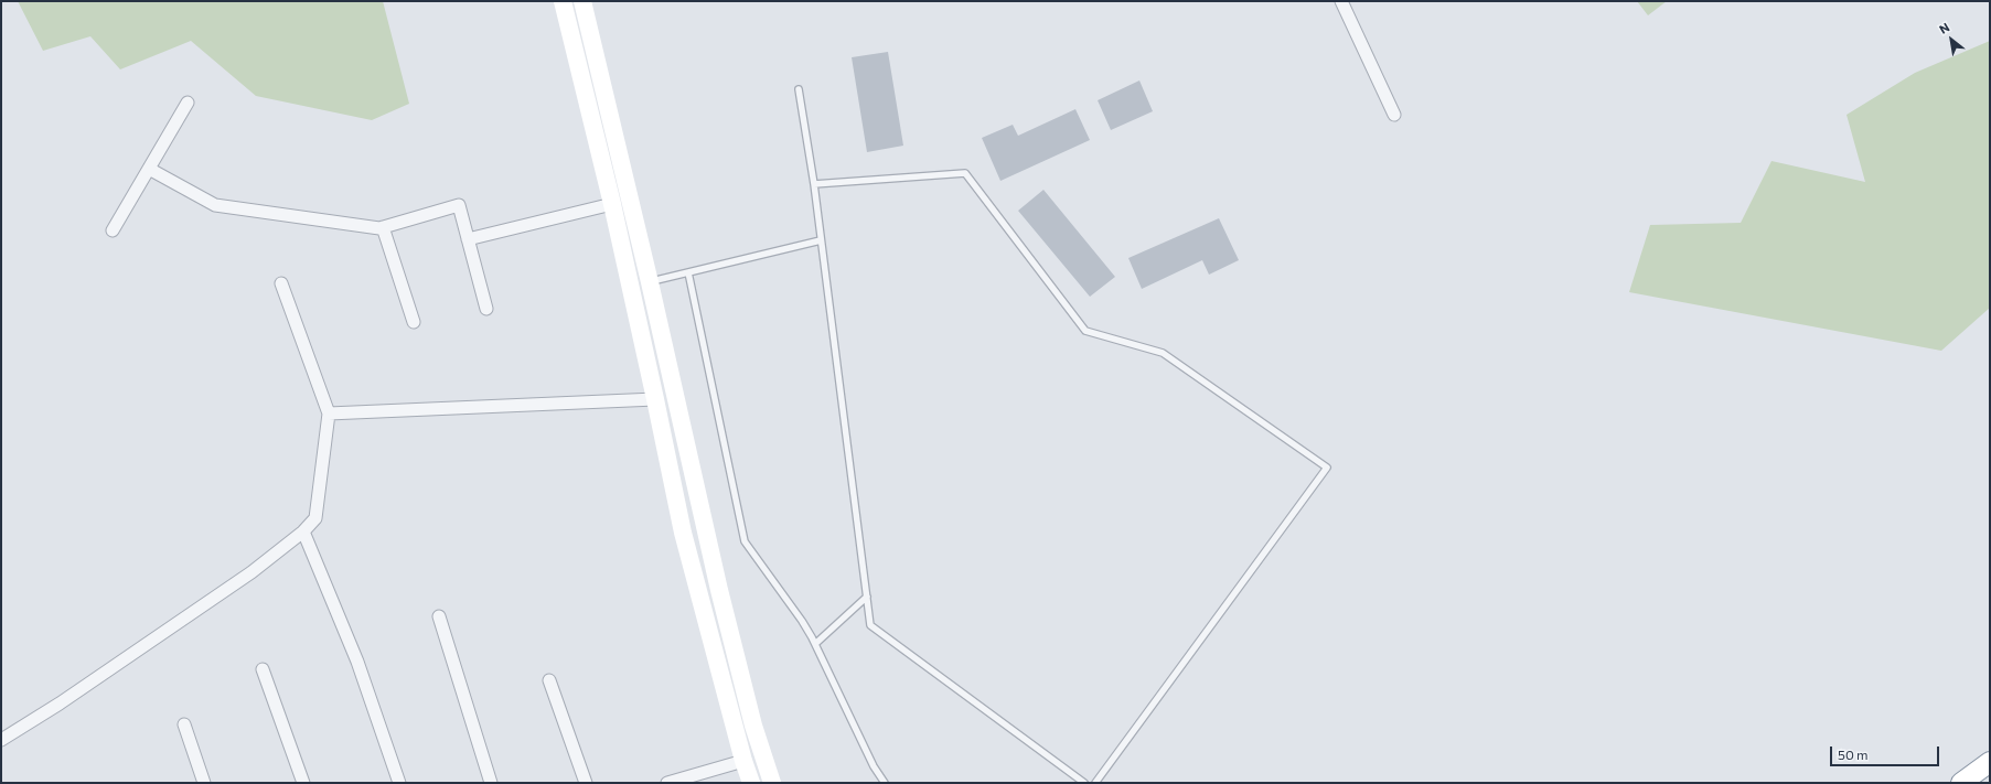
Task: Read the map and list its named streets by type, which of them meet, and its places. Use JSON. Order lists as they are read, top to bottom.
{
  "scale_bar": "50 m",
  "north": "top left"
}
